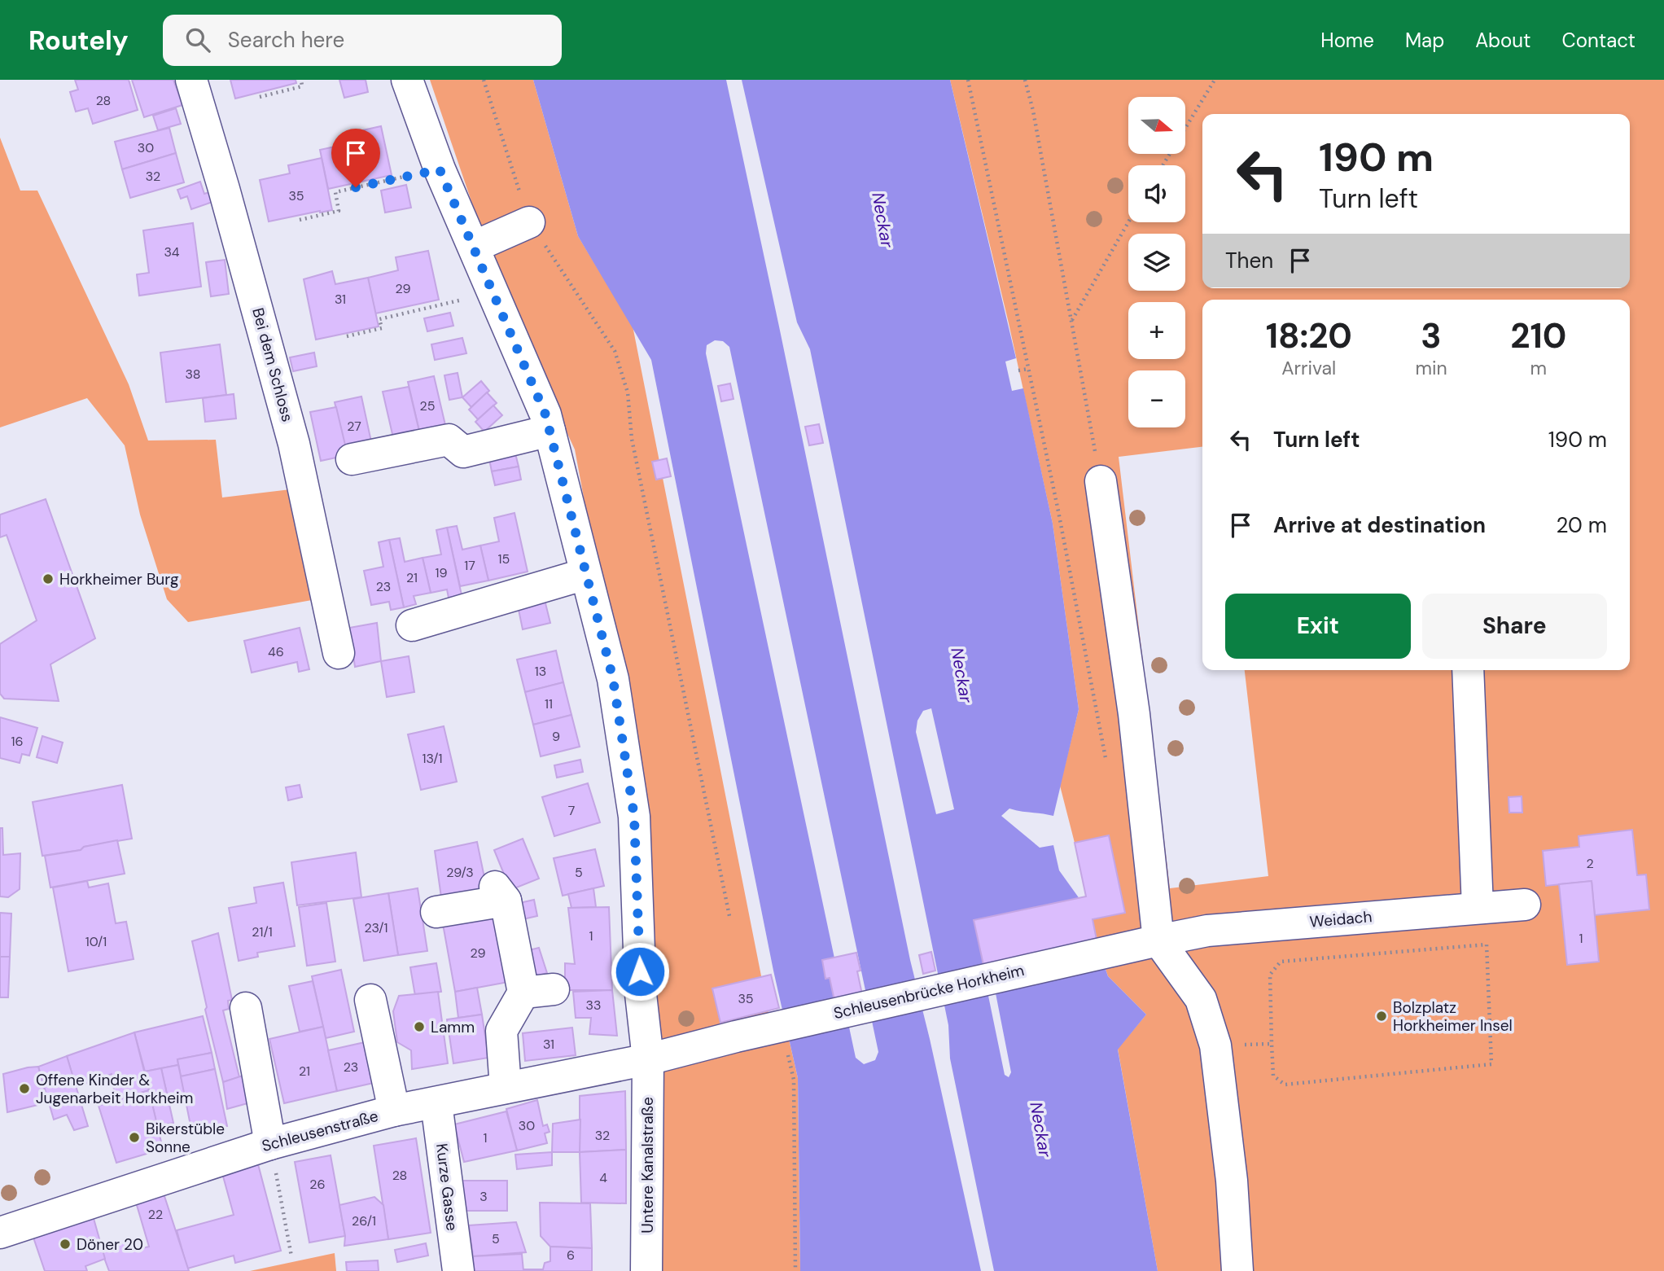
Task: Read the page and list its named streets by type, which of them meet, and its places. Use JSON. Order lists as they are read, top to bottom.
{
  "streets": {
    "street": [
      "Bei dem Schloss",
      "Weidach",
      "Schleusenbrücke Horkheim",
      "Schleusenstraße",
      "Untere Kanalstraße",
      "Kurze Gasse"
    ]
  },
  "crossings": [
    ["Weidach", "Schleusenbrücke Horkheim"],
    ["Schleusenbrücke Horkheim", "Schleusenstraße"],
    ["Schleusenbrücke Horkheim", "Untere Kanalstraße"],
    ["Schleusenstraße", "Untere Kanalstraße"],
    ["Schleusenstraße", "Kurze Gasse"]
  ],
  "water": ["Neckar"],
  "places": [
    "Horkheimer Burg",
    "Bolzplatz Horkheimer Insel",
    "Lamm",
    "Offene Kinder & Jugenarbeit Horkheim",
    "Bikerstüble Sonne",
    "Döner 20"
  ],
  "house_numbers": [
    "28",
    "30",
    "32",
    "35",
    "34",
    "29",
    "31",
    "38",
    "25",
    "27",
    "15",
    "17",
    "19",
    "21",
    "23",
    "46",
    "13",
    "11",
    "9",
    "16",
    "13/1",
    "7",
    "2",
    "29/3",
    "5",
    "23/1",
    "21/1",
    "1",
    "1",
    "10/1",
    "29",
    "35",
    "33",
    "31",
    "23",
    "21",
    "30",
    "32",
    "1",
    "28",
    "4",
    "26",
    "3",
    "22",
    "26/1",
    "5",
    "6"
  ],
  "north": "right",
  "page": {
    "header": "Routely",
    "search": "Search here",
    "nav": [
      "Home",
      "Map",
      "About",
      "Contact"
    ],
    "map_buttons": ["+", "−"],
    "turn": ["190 m", "Turn left"],
    "then": "Then",
    "eta": [
      "18:20",
      "Arrival",
      "3",
      "min",
      "210",
      "m"
    ],
    "list": [
      {
        "name": "Turn left",
        "value": "190 m"
      },
      {
        "name": "Arrive at destination",
        "value": "20 m"
      }
    ],
    "buttons": ["Exit", "Share"]
  }
}
